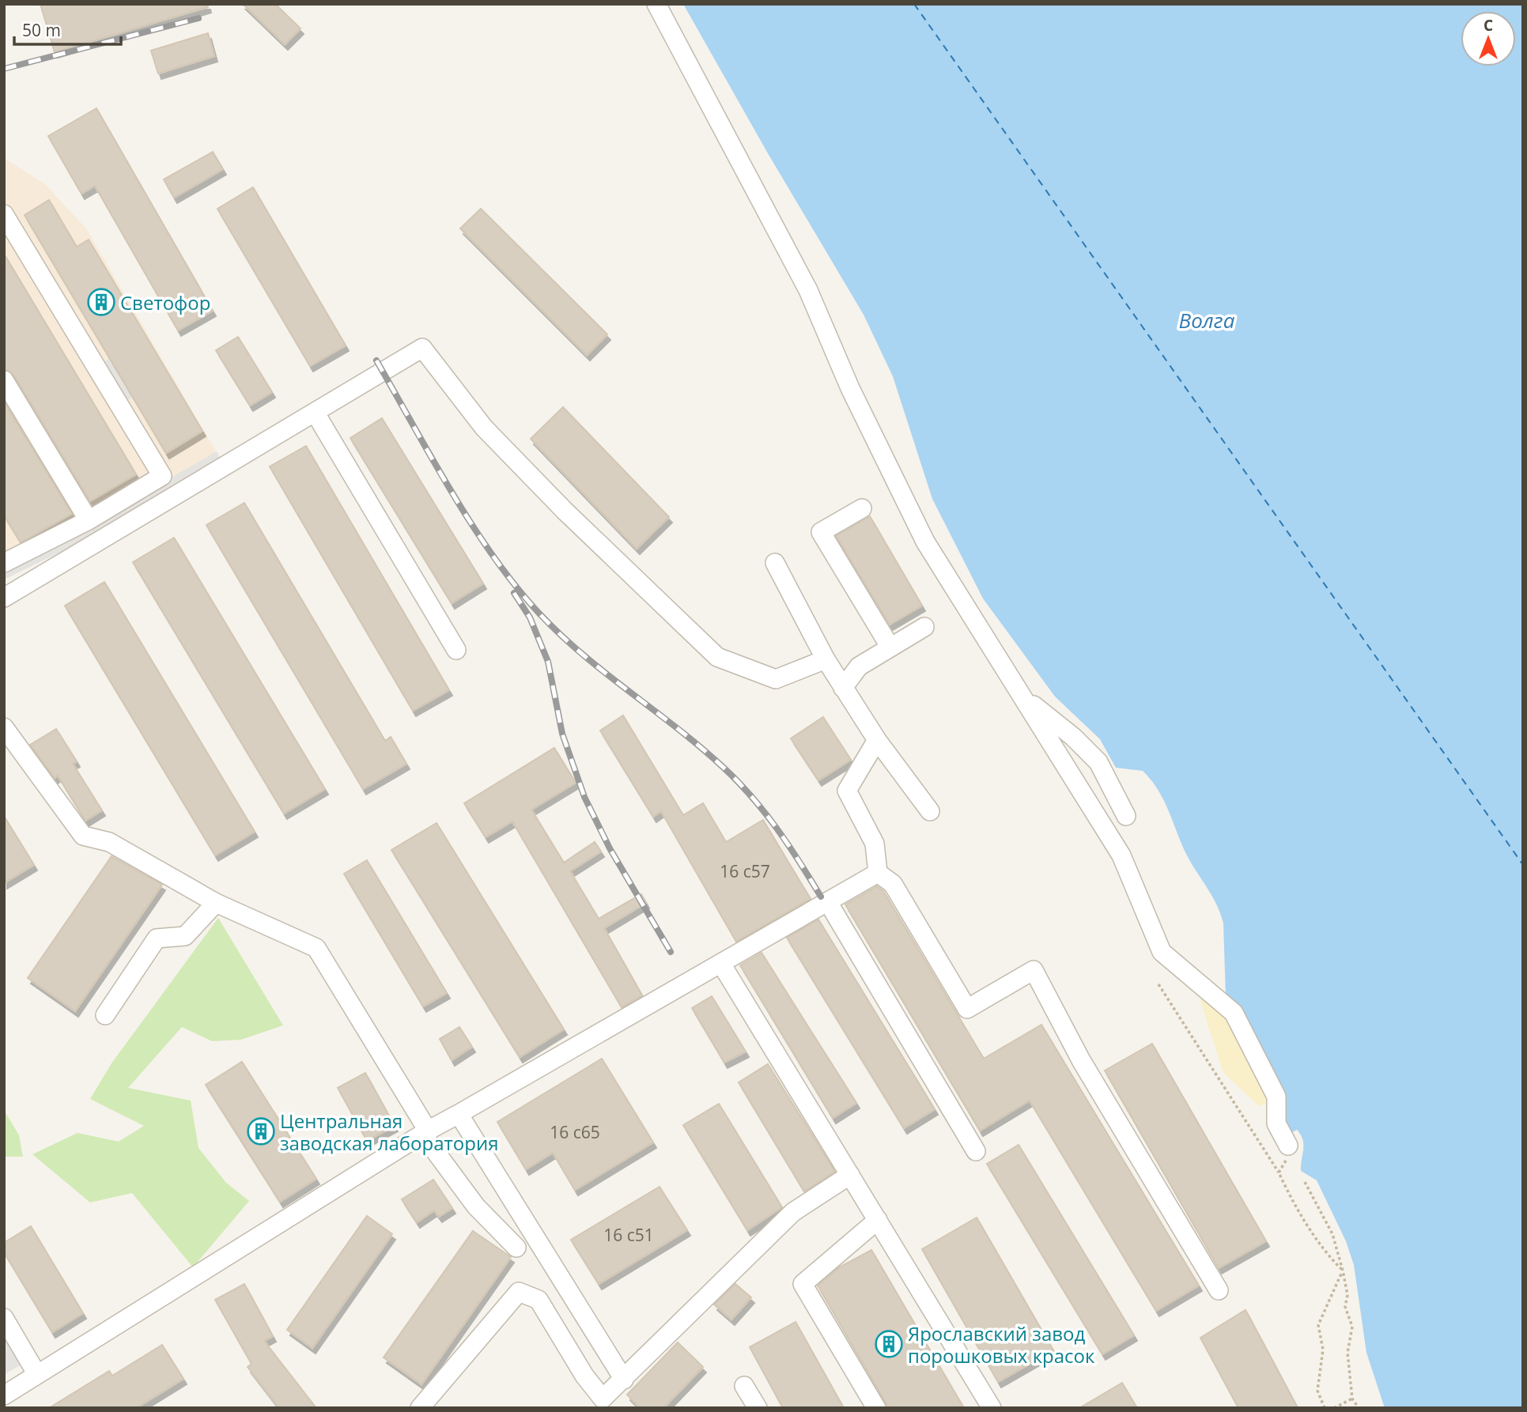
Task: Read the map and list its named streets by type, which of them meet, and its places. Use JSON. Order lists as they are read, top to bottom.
{
  "water": ["Волга"],
  "places": {
    "building": ["Светофор", "Центральная заводская лаборатория", "Ярославский завод порошковых красок"]
  },
  "house_numbers": ["16 с57", "16 с65", "16 с51"],
  "scale_bar": "50 m",
  "north": "top"
}
